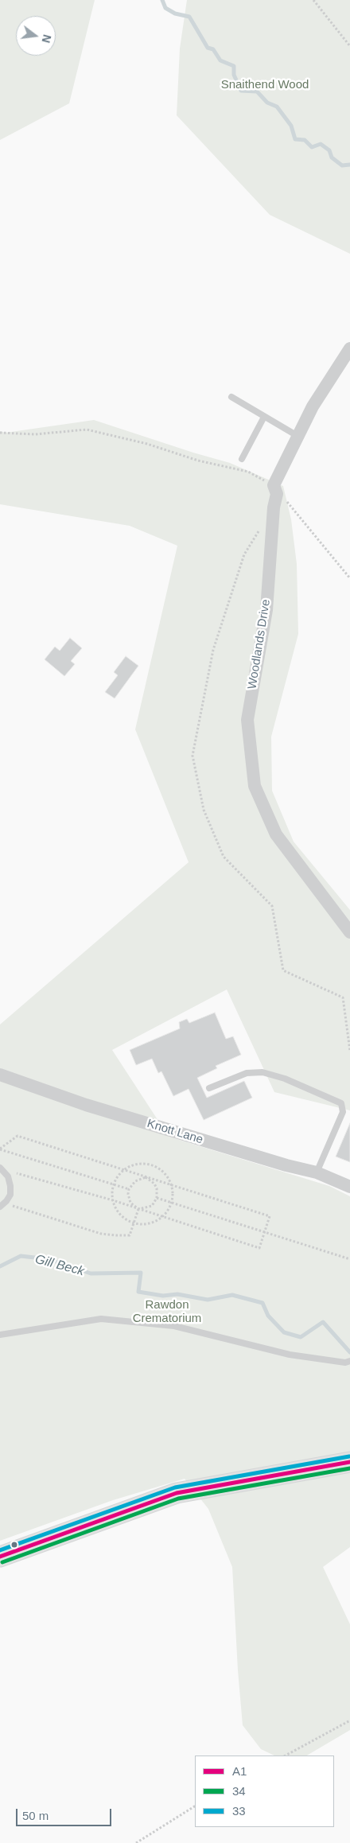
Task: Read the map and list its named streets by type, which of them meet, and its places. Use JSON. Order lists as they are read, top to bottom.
{
  "streets": {
    "street": ["Woodlands Drive", "Knott Lane"]
  },
  "water": ["Gill Beck"],
  "parks": ["Snaithend Wood", "Rawdon Crematorium"],
  "lines": ["transit line 33", "transit line A1", "transit line 34"],
  "legend": ["A1", "34", "33"],
  "scale_bar": "50 m",
  "north": "right"
}
